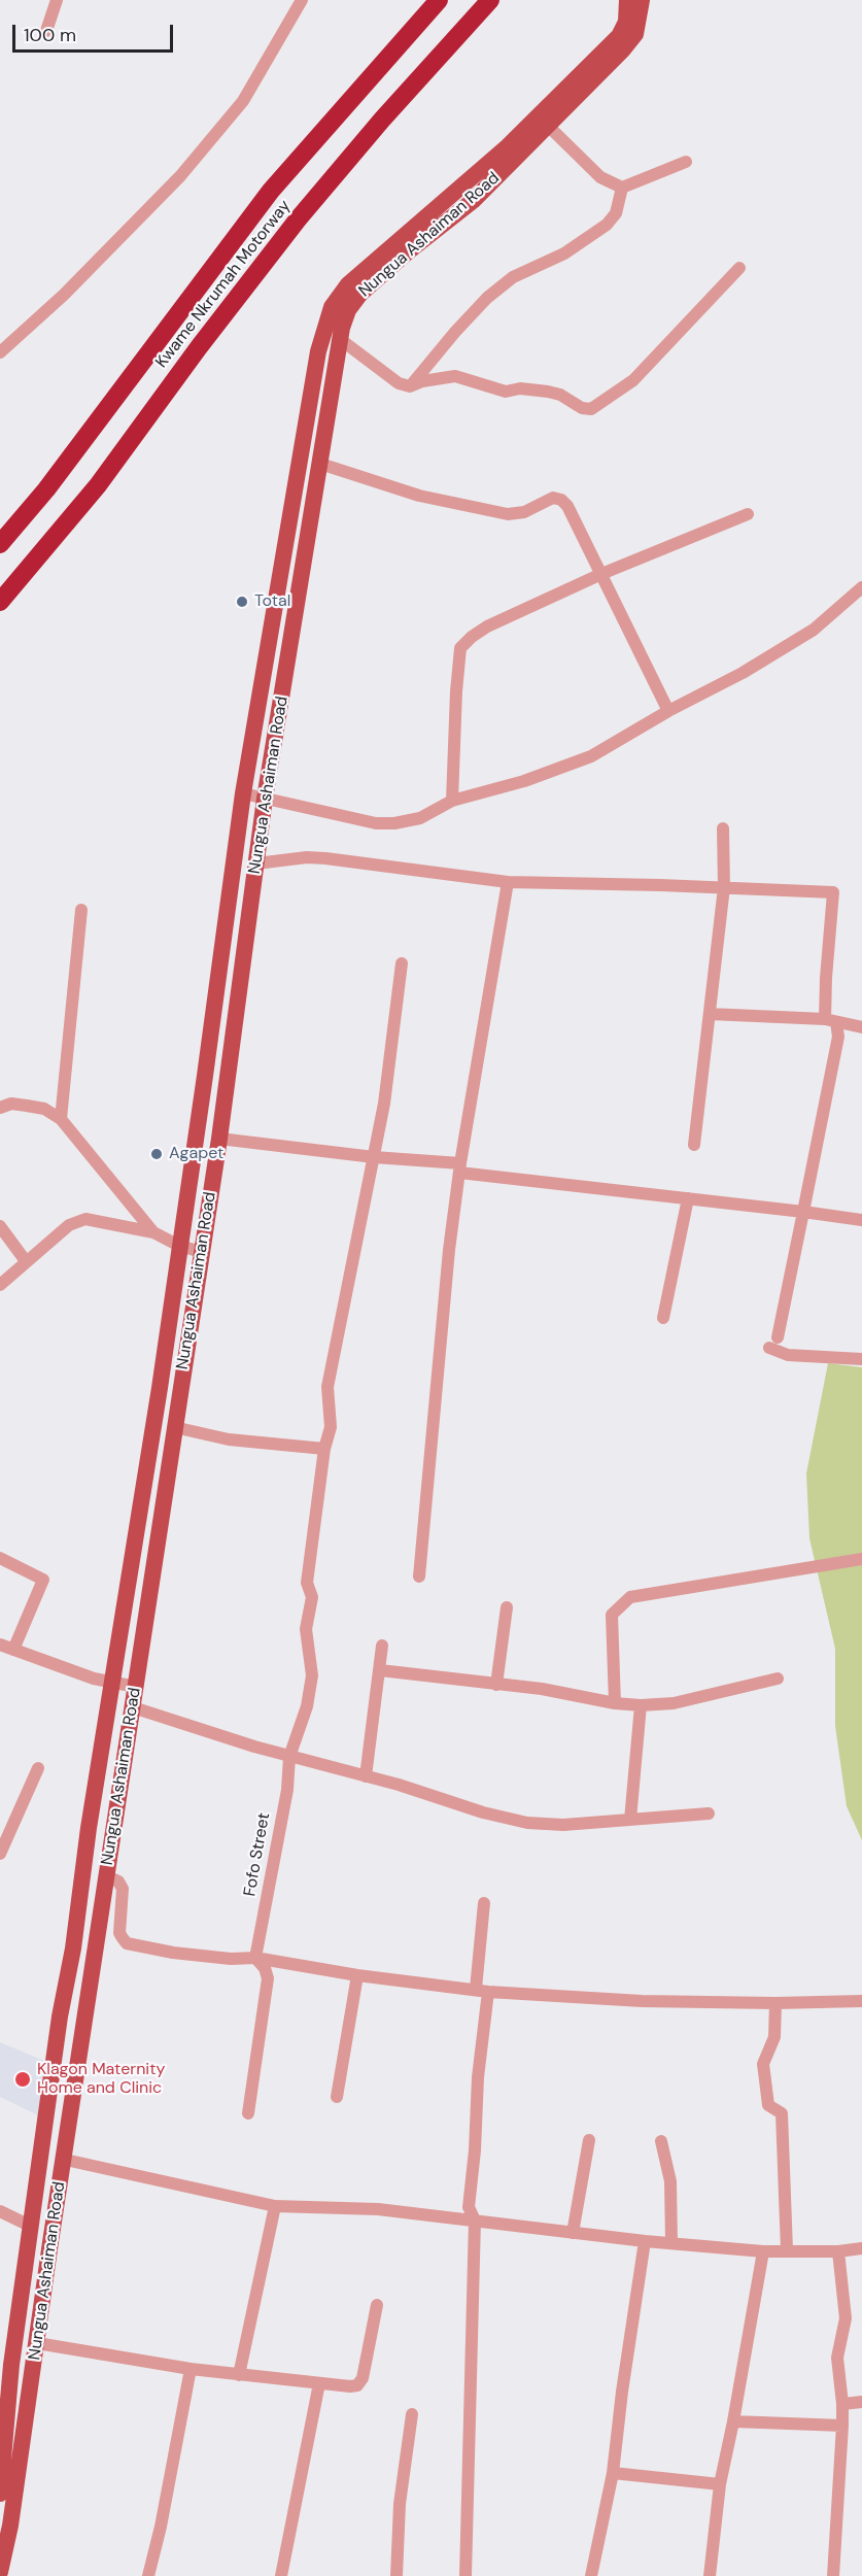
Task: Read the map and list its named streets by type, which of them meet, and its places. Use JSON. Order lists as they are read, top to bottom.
{
  "streets": {
    "highway": ["Kwame Nkrumah Motorway"],
    "main road": ["Nungua Ashaiman Road"],
    "street": ["Fofo Street"]
  },
  "places": ["Total", "Agapet", "Klagon Maternity Home and Clinic"],
  "scale_bar": "100 m"
}
